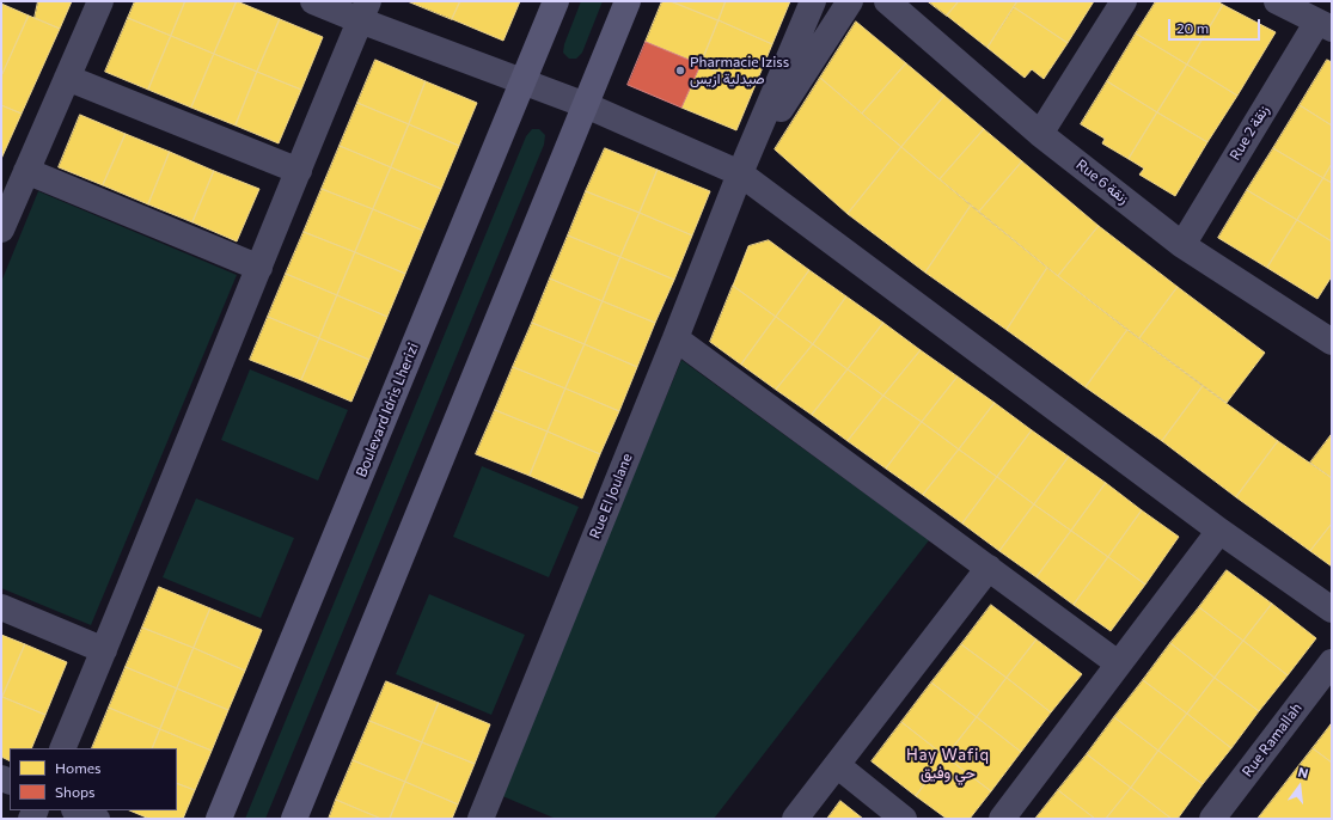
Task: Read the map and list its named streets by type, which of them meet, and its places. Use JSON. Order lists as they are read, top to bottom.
{
  "streets": {
    "main road": ["Boulevard Idris Lherizi"],
    "street": [
      "Rue 2 زنقة",
      "Rue 6 زنقة",
      "Rue El Joulane",
      "Rue Ramallah"
    ]
  },
  "crossings": [
    ["Rue 2 زنقة", "Rue 6 زنقة"]
  ],
  "districts": ["Hay Wafiq حي وفيق"],
  "places": ["Pharmacie Iziss صيدلية ازيس"],
  "legend": ["Homes", "Shops"],
  "scale_bar": "20 m",
  "north": "top"
}
